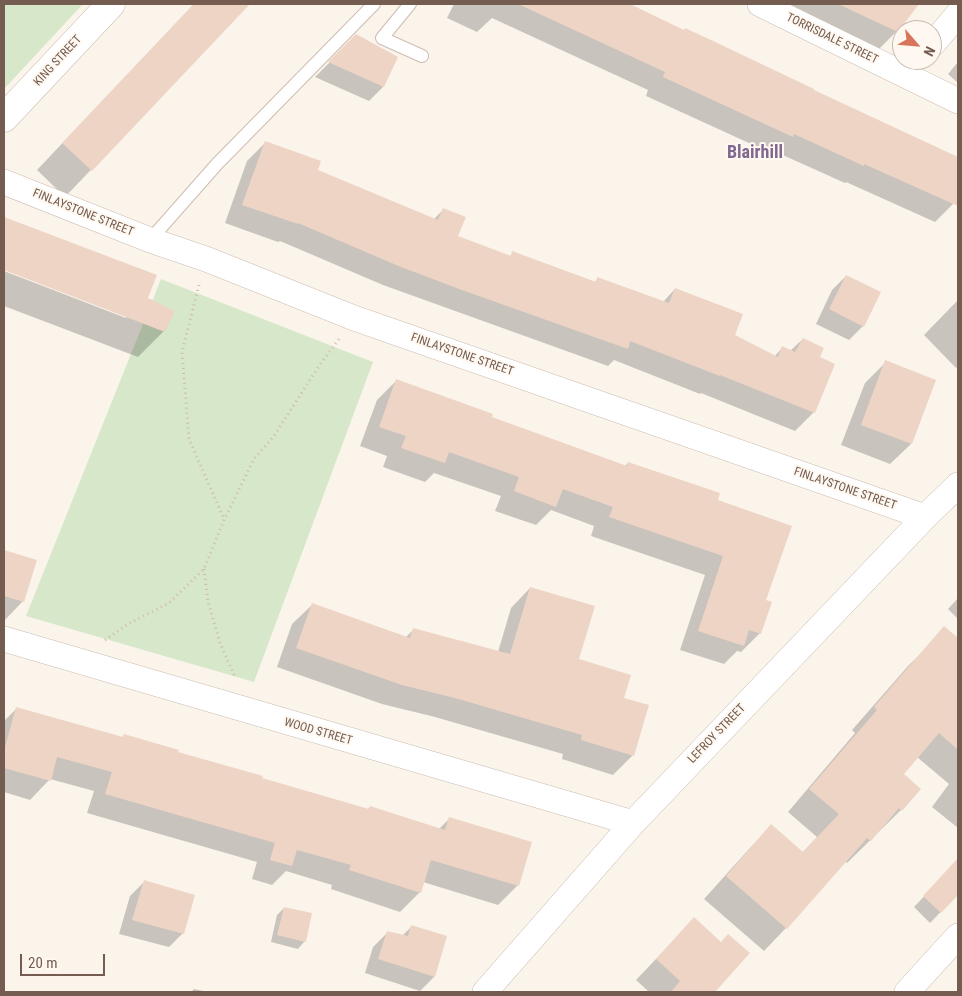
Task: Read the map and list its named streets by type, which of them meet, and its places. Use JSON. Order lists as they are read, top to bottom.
{
  "streets": {
    "street": [
      "TORRISDALE STREET",
      "KING STREET",
      "FINLAYSTONE STREET",
      "WOOD STREET",
      "LEFROY STREET"
    ]
  },
  "crossings": [
    ["FINLAYSTONE STREET", "LEFROY STREET"],
    ["WOOD STREET", "LEFROY STREET"]
  ],
  "districts": ["Blairhill"],
  "scale_bar": "20 m",
  "north": "bottom right"
}
